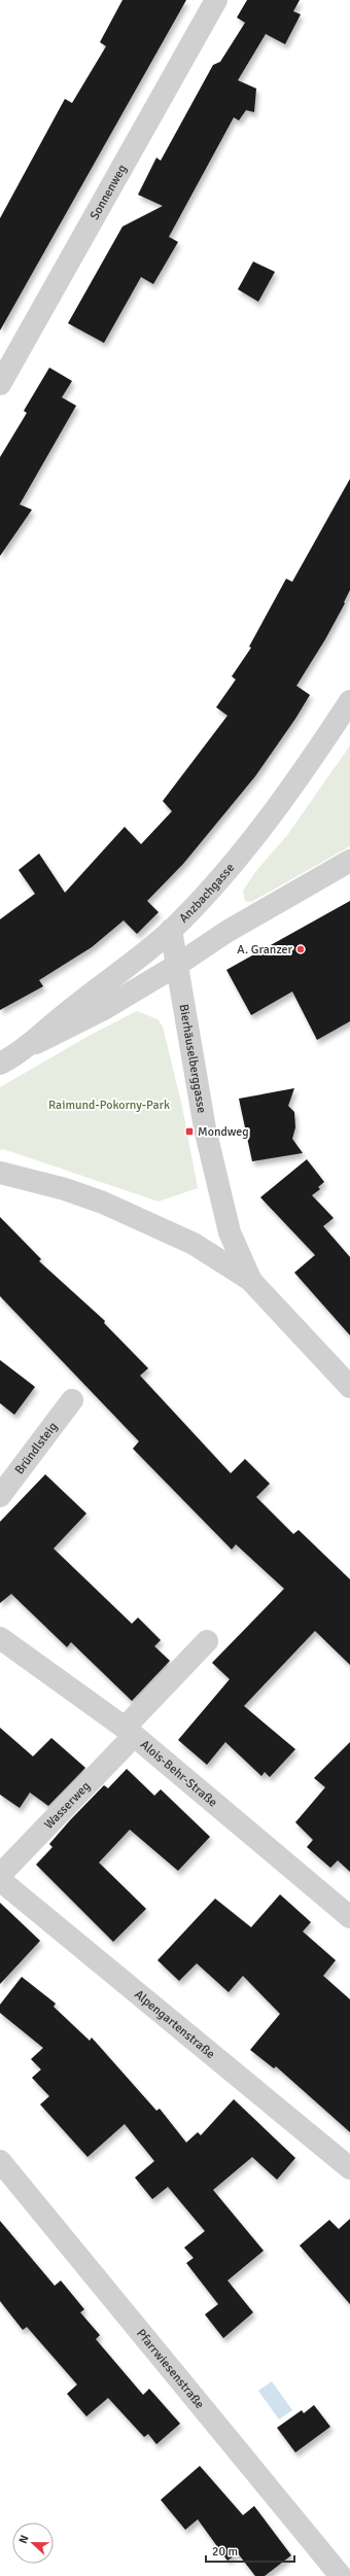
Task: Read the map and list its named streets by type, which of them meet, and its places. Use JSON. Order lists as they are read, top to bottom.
{
  "streets": {
    "street": [
      "Sonnenweg",
      "Anzbachgasse",
      "Bierhäuselberggasse",
      "Bründlsteig",
      "Alois-Behr-Straße",
      "Wasserweg",
      "Alpengartenstraße",
      "Pfarrwiesenstraße"
    ]
  },
  "crossings": [
    ["Anzbachgasse", "Bierhäuselberggasse"],
    ["Alois-Behr-Straße", "Wasserweg"]
  ],
  "parks": ["Raimund-Pokorny-Park"],
  "places": {
    "other": ["A. Granzer"],
    "transit": ["Mondweg"]
  },
  "scale_bar": "20 m",
  "north": "left"
}
